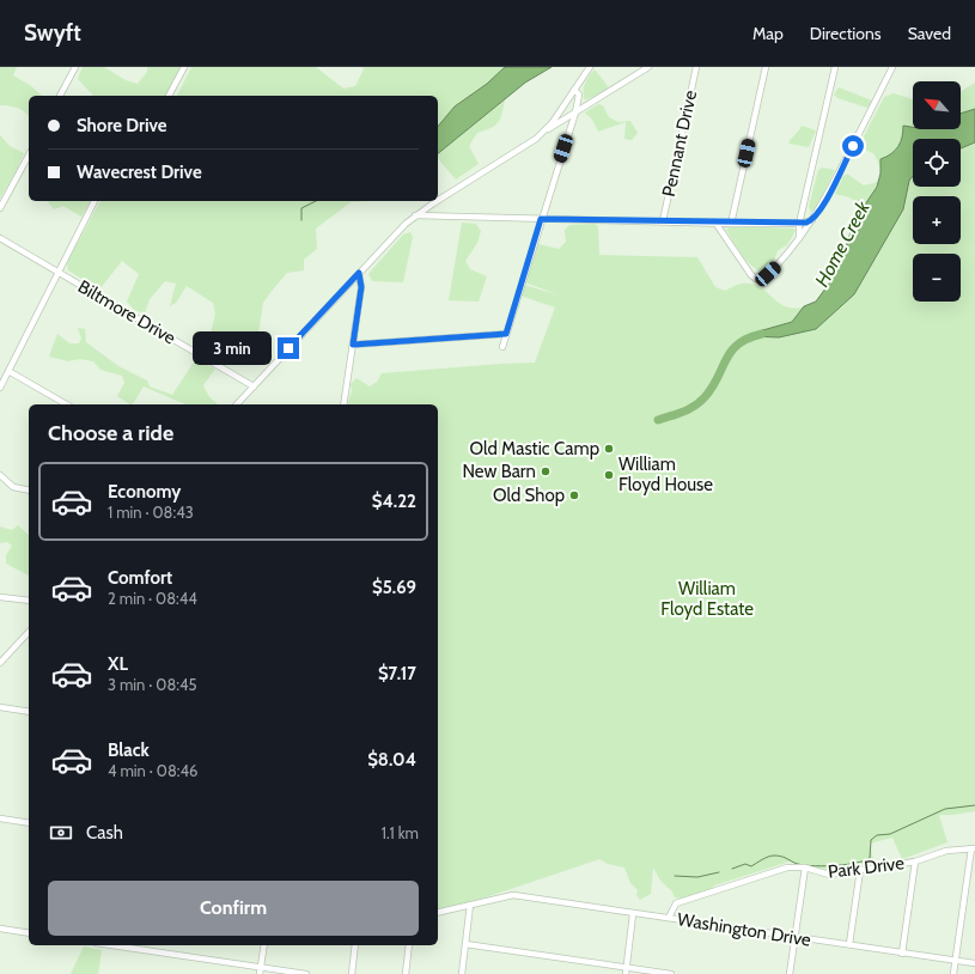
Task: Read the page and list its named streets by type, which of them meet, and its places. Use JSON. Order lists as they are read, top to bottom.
{
  "streets": {
    "street": [
      "Pennant Drive",
      "Biltmore Drive",
      "Park Drive",
      "Washington Drive"
    ]
  },
  "crossings": [
    ["Park Drive", "Washington Drive"]
  ],
  "water": ["Home Creek"],
  "parks": ["William Floyd Estate"],
  "places": [
    "Old Mastic Camp",
    "New Barn",
    "William Floyd House",
    "Old Shop"
  ],
  "north": "top left",
  "page": {
    "header": "Swyft",
    "nav": ["Map", "Directions", "Saved"],
    "map_buttons": ["+", "−"],
    "banner": ["Shore Drive", "Wavecrest Drive"],
    "bubble": "3 min",
    "heading": "Choose a ride",
    "list": [
      {
        "name": "Economy",
        "note": "1 min · 08:43",
        "value": "$4.22"
      },
      {
        "name": "Comfort",
        "note": "2 min · 08:44",
        "value": "$5.69"
      },
      {
        "name": "XL",
        "note": "3 min · 08:45",
        "value": "$7.17"
      },
      {
        "name": "Black",
        "note": "4 min · 08:46",
        "value": "$8.04"
      }
    ],
    "pay": ["Cash", "1.1 km"],
    "buttons": "Confirm"
  }
}
